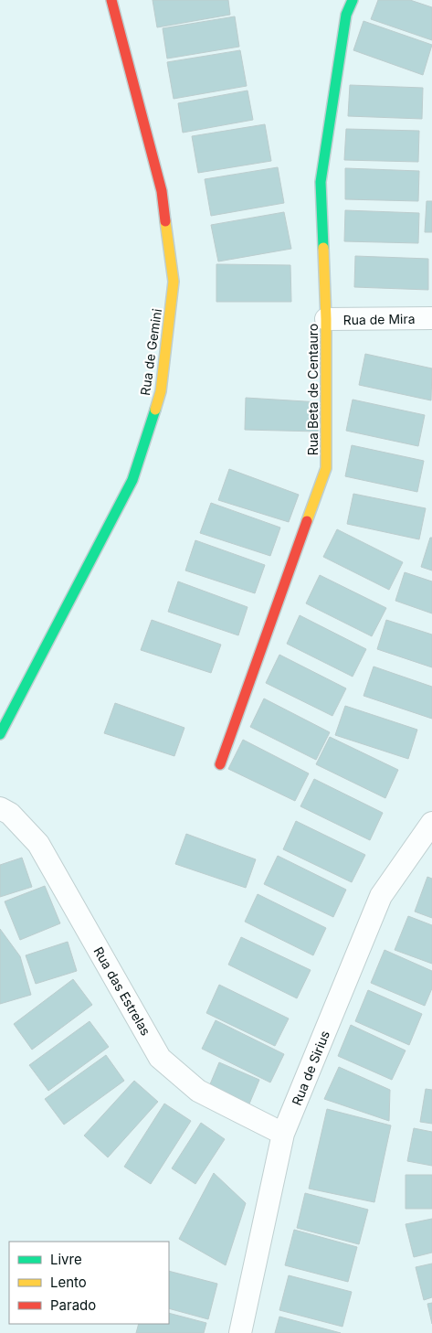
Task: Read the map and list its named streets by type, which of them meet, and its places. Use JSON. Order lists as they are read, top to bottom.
{
  "streets": {
    "street": [
      "Rua de Mira",
      "Rua de Gemini",
      "Rua Beta de Centauro",
      "Rua das Estrelas",
      "Rua de Sirius"
    ]
  },
  "crossings": [
    ["Rua de Mira", "Rua Beta de Centauro"],
    ["Rua das Estrelas", "Rua de Sirius"]
  ],
  "legend": ["Livre", "Lento", "Parado"]
}
